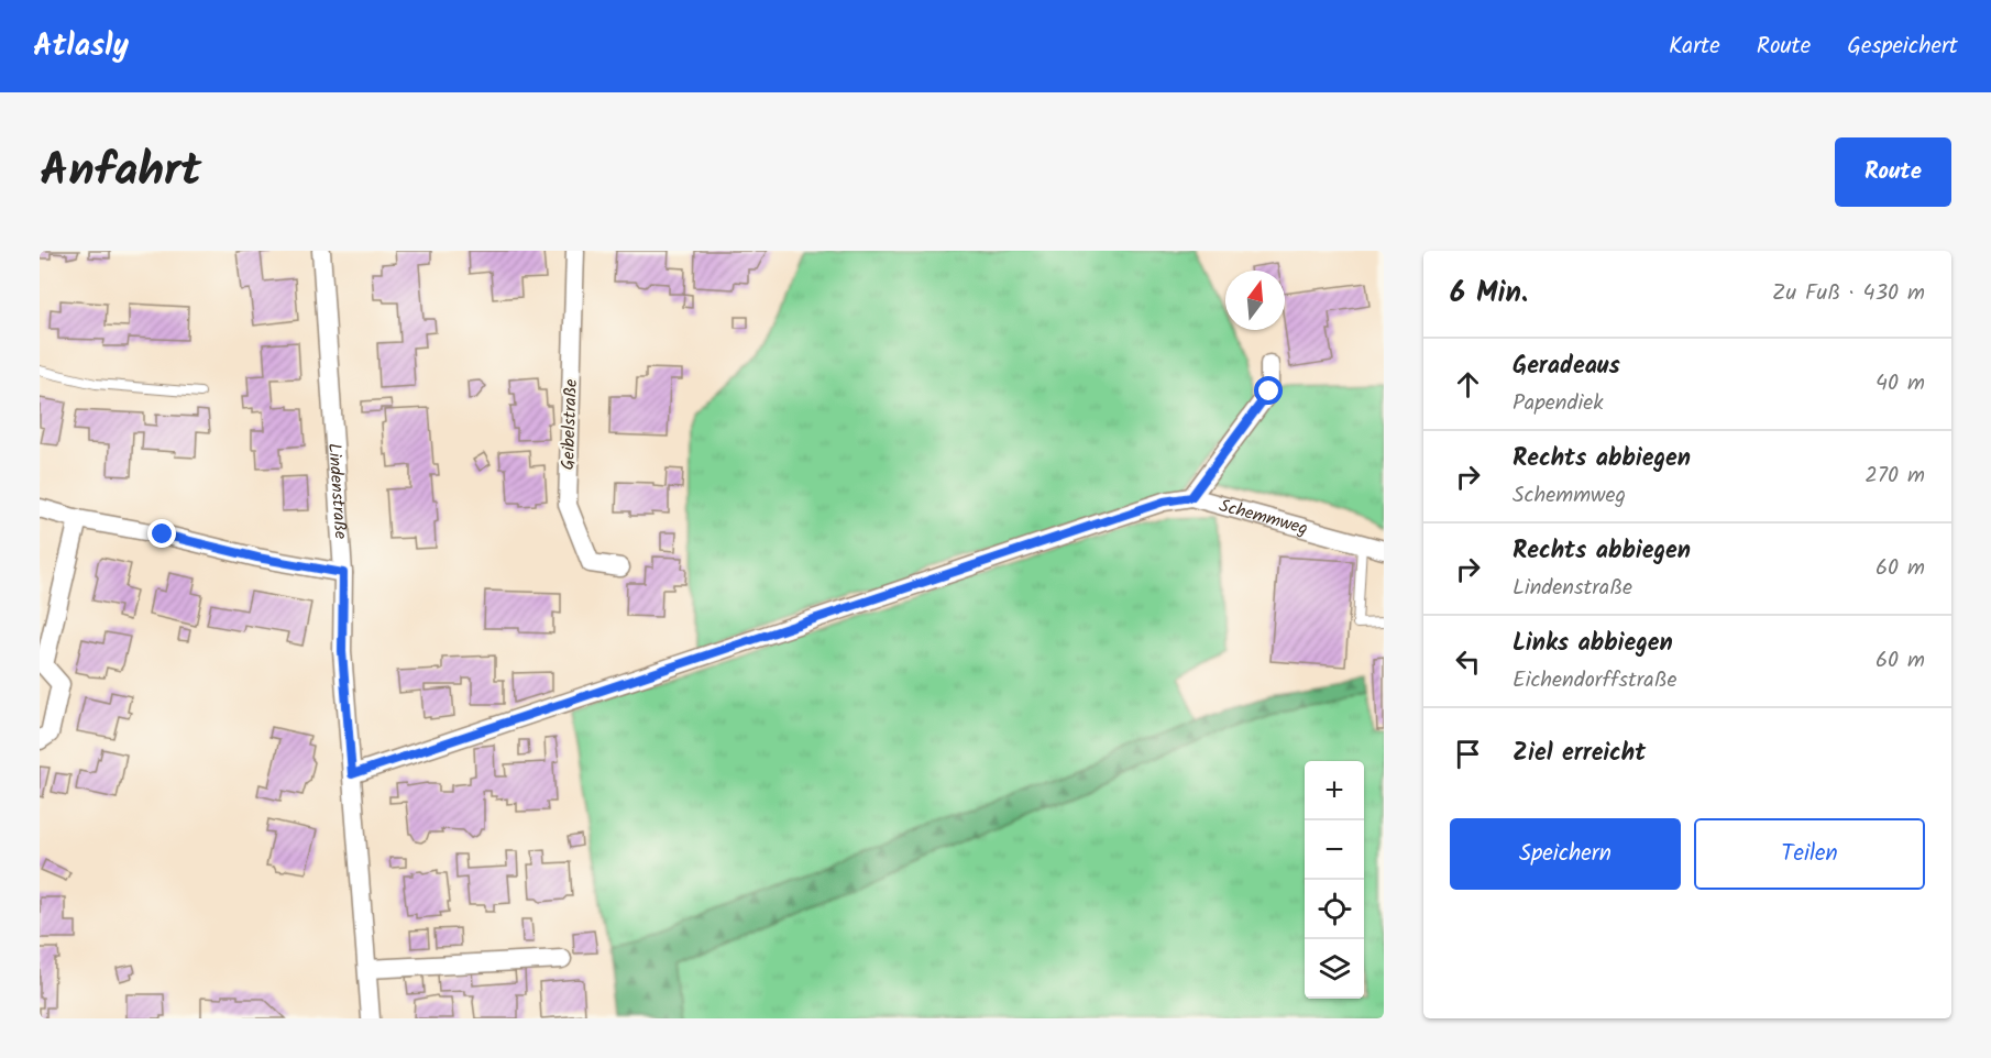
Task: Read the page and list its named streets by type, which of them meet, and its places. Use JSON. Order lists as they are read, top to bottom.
{
  "streets": {
    "street": ["Geibelstraße", "Lindenstraße", "Schemmweg"]
  },
  "crossings": [
    ["Lindenstraße", "Schemmweg"]
  ],
  "north": "top",
  "page": {
    "header": "Atlasly",
    "nav": ["Karte", "Route", "Gespeichert"],
    "title": "Anfahrt",
    "buttons": [
      "Route",
      ["Speichern", "Teilen"]
    ],
    "heading": ["6 Min.", "Zu Fuß · 430 m"],
    "list": [
      ["Geradeaus", "Papendiek", "40 m"],
      ["Rechts abbiegen", "Schemmweg", "270 m"],
      ["Rechts abbiegen", "Lindenstraße", "60 m"],
      ["Links abbiegen", "Eichendorffstraße", "60 m"],
      "Ziel erreicht"
    ],
    "map_buttons": ["+", "−"]
  }
}
